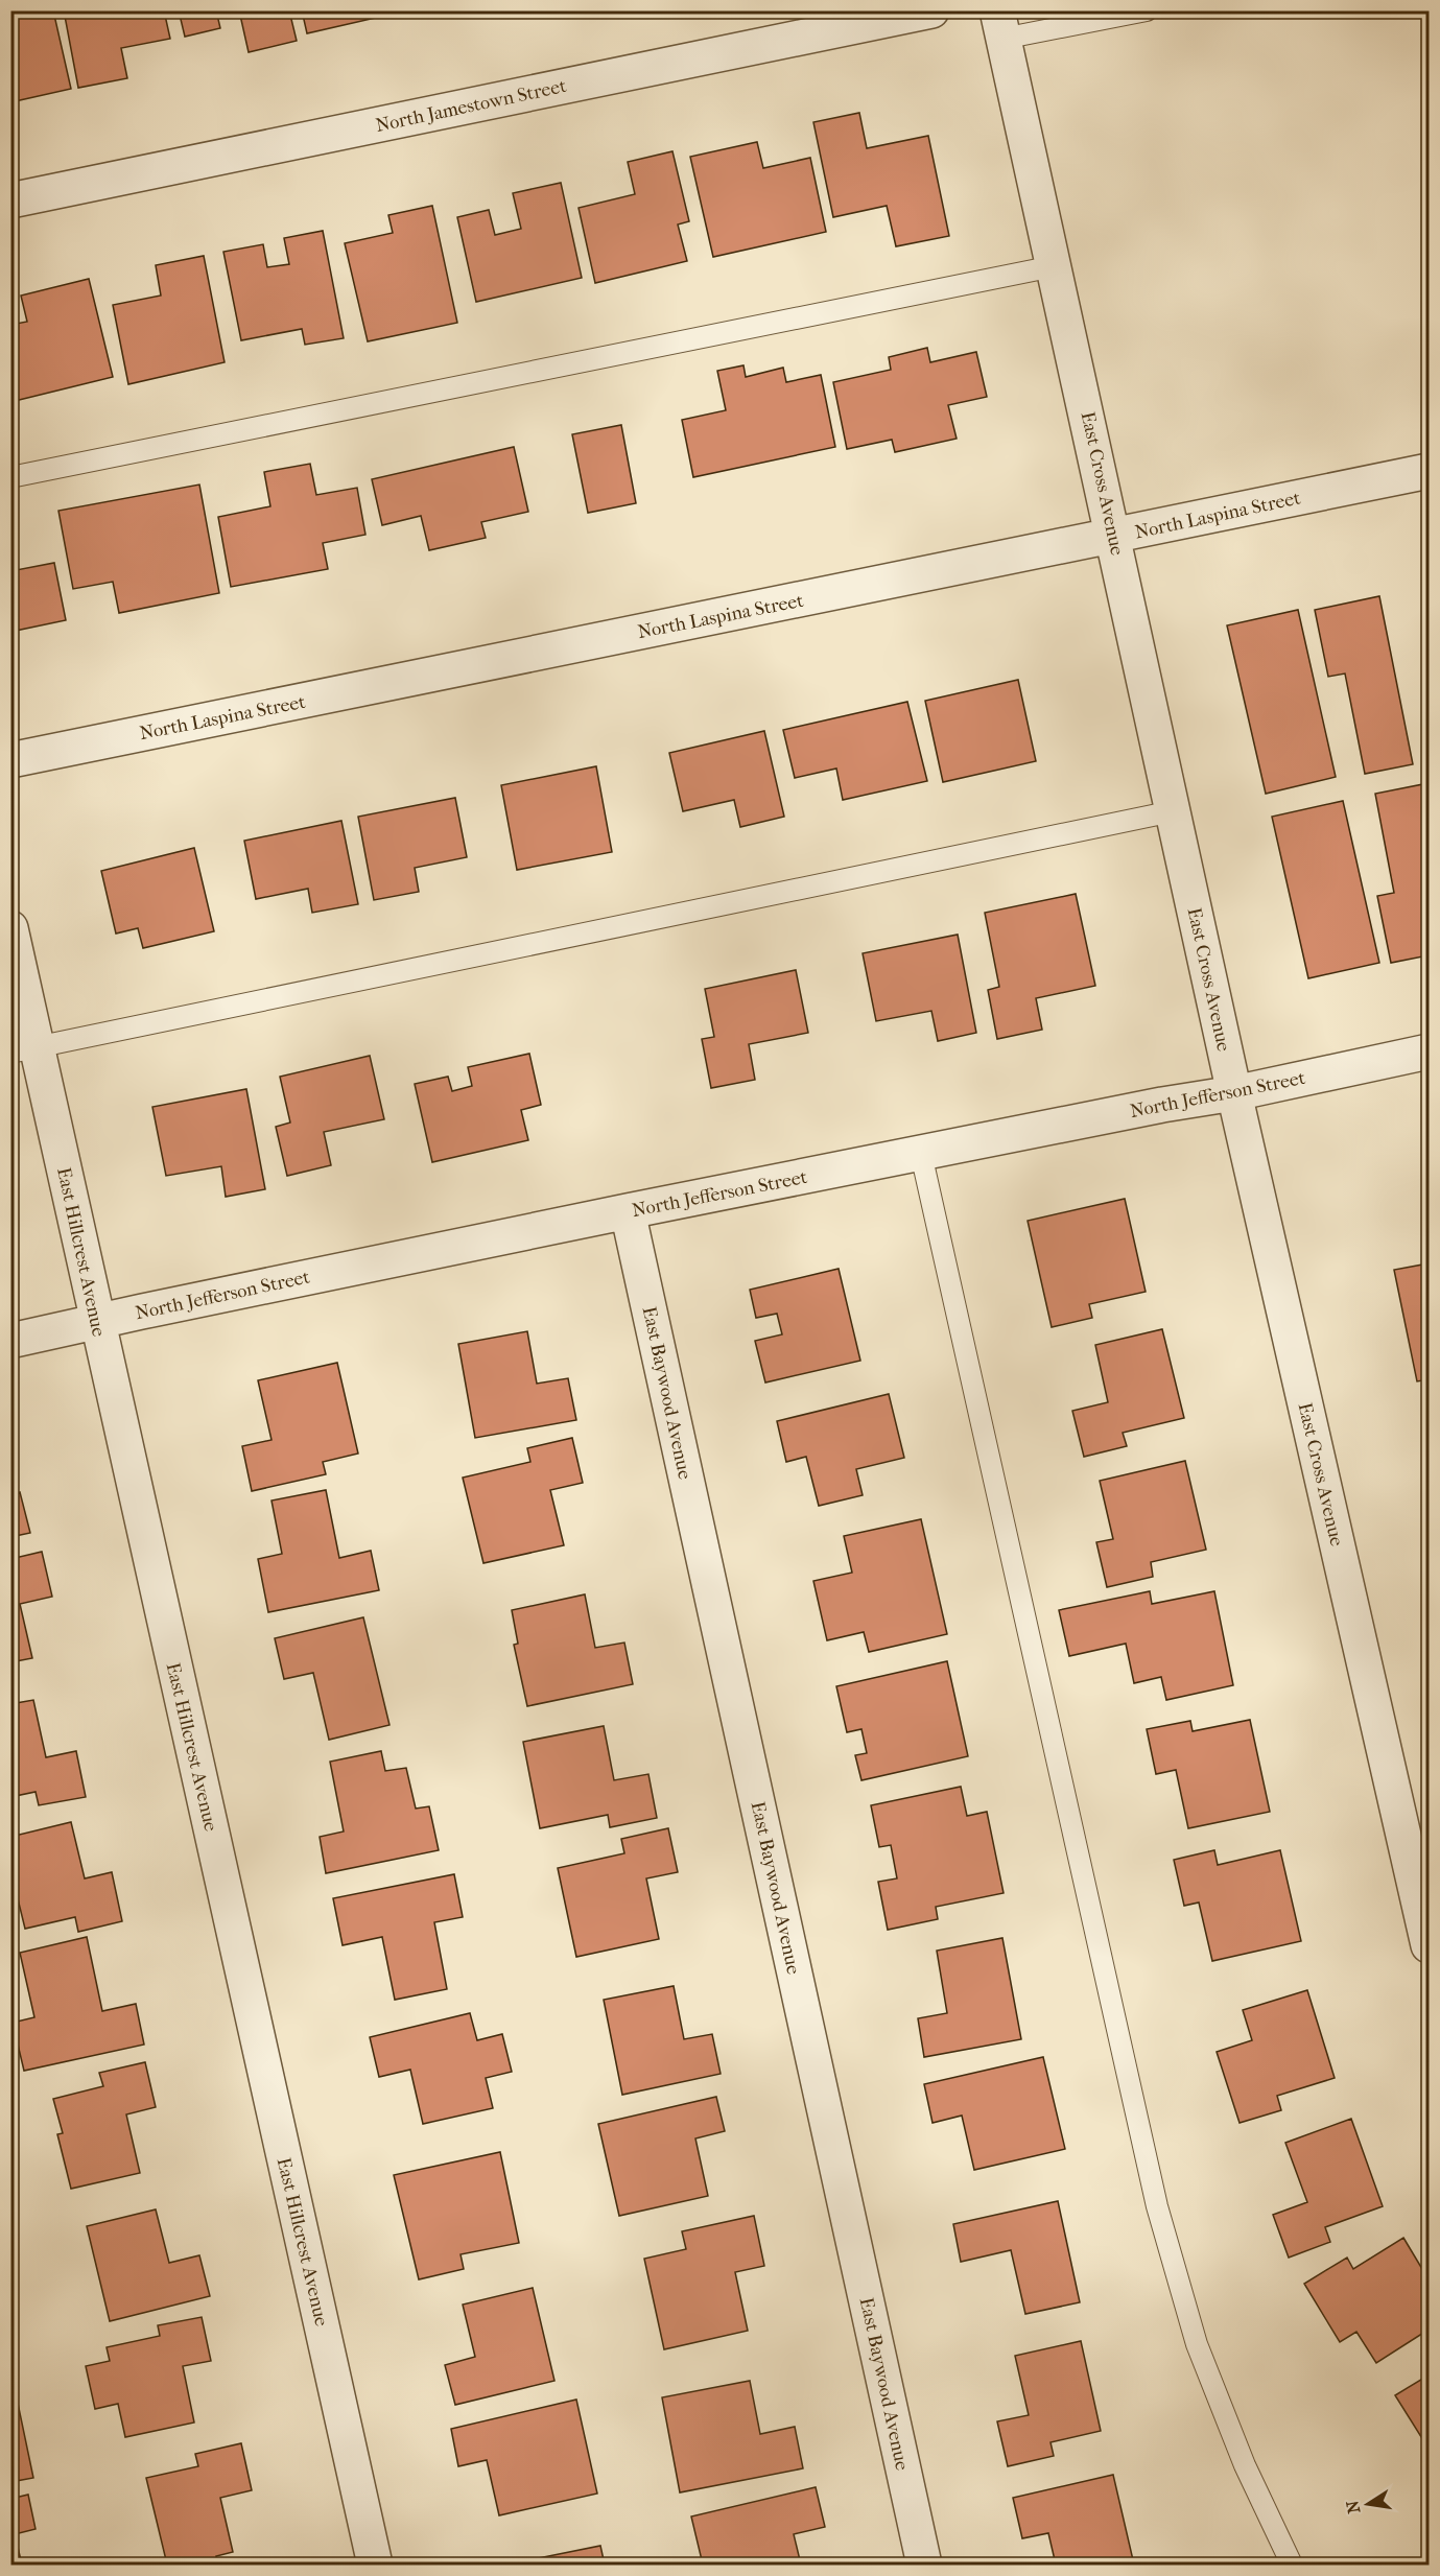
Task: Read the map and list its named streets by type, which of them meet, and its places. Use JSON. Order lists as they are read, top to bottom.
{
  "streets": {
    "street": [
      "North Jamestown Street",
      "East Cross Avenue",
      "North Laspina Street",
      "North Jefferson Street",
      "East Hillcrest Avenue",
      "East Baywood Avenue"
    ]
  },
  "crossings": [
    ["East Cross Avenue", "North Laspina Street"],
    ["East Cross Avenue", "North Jefferson Street"],
    ["North Jefferson Street", "East Hillcrest Avenue"],
    ["North Jefferson Street", "East Baywood Avenue"]
  ],
  "north": "left"
}
